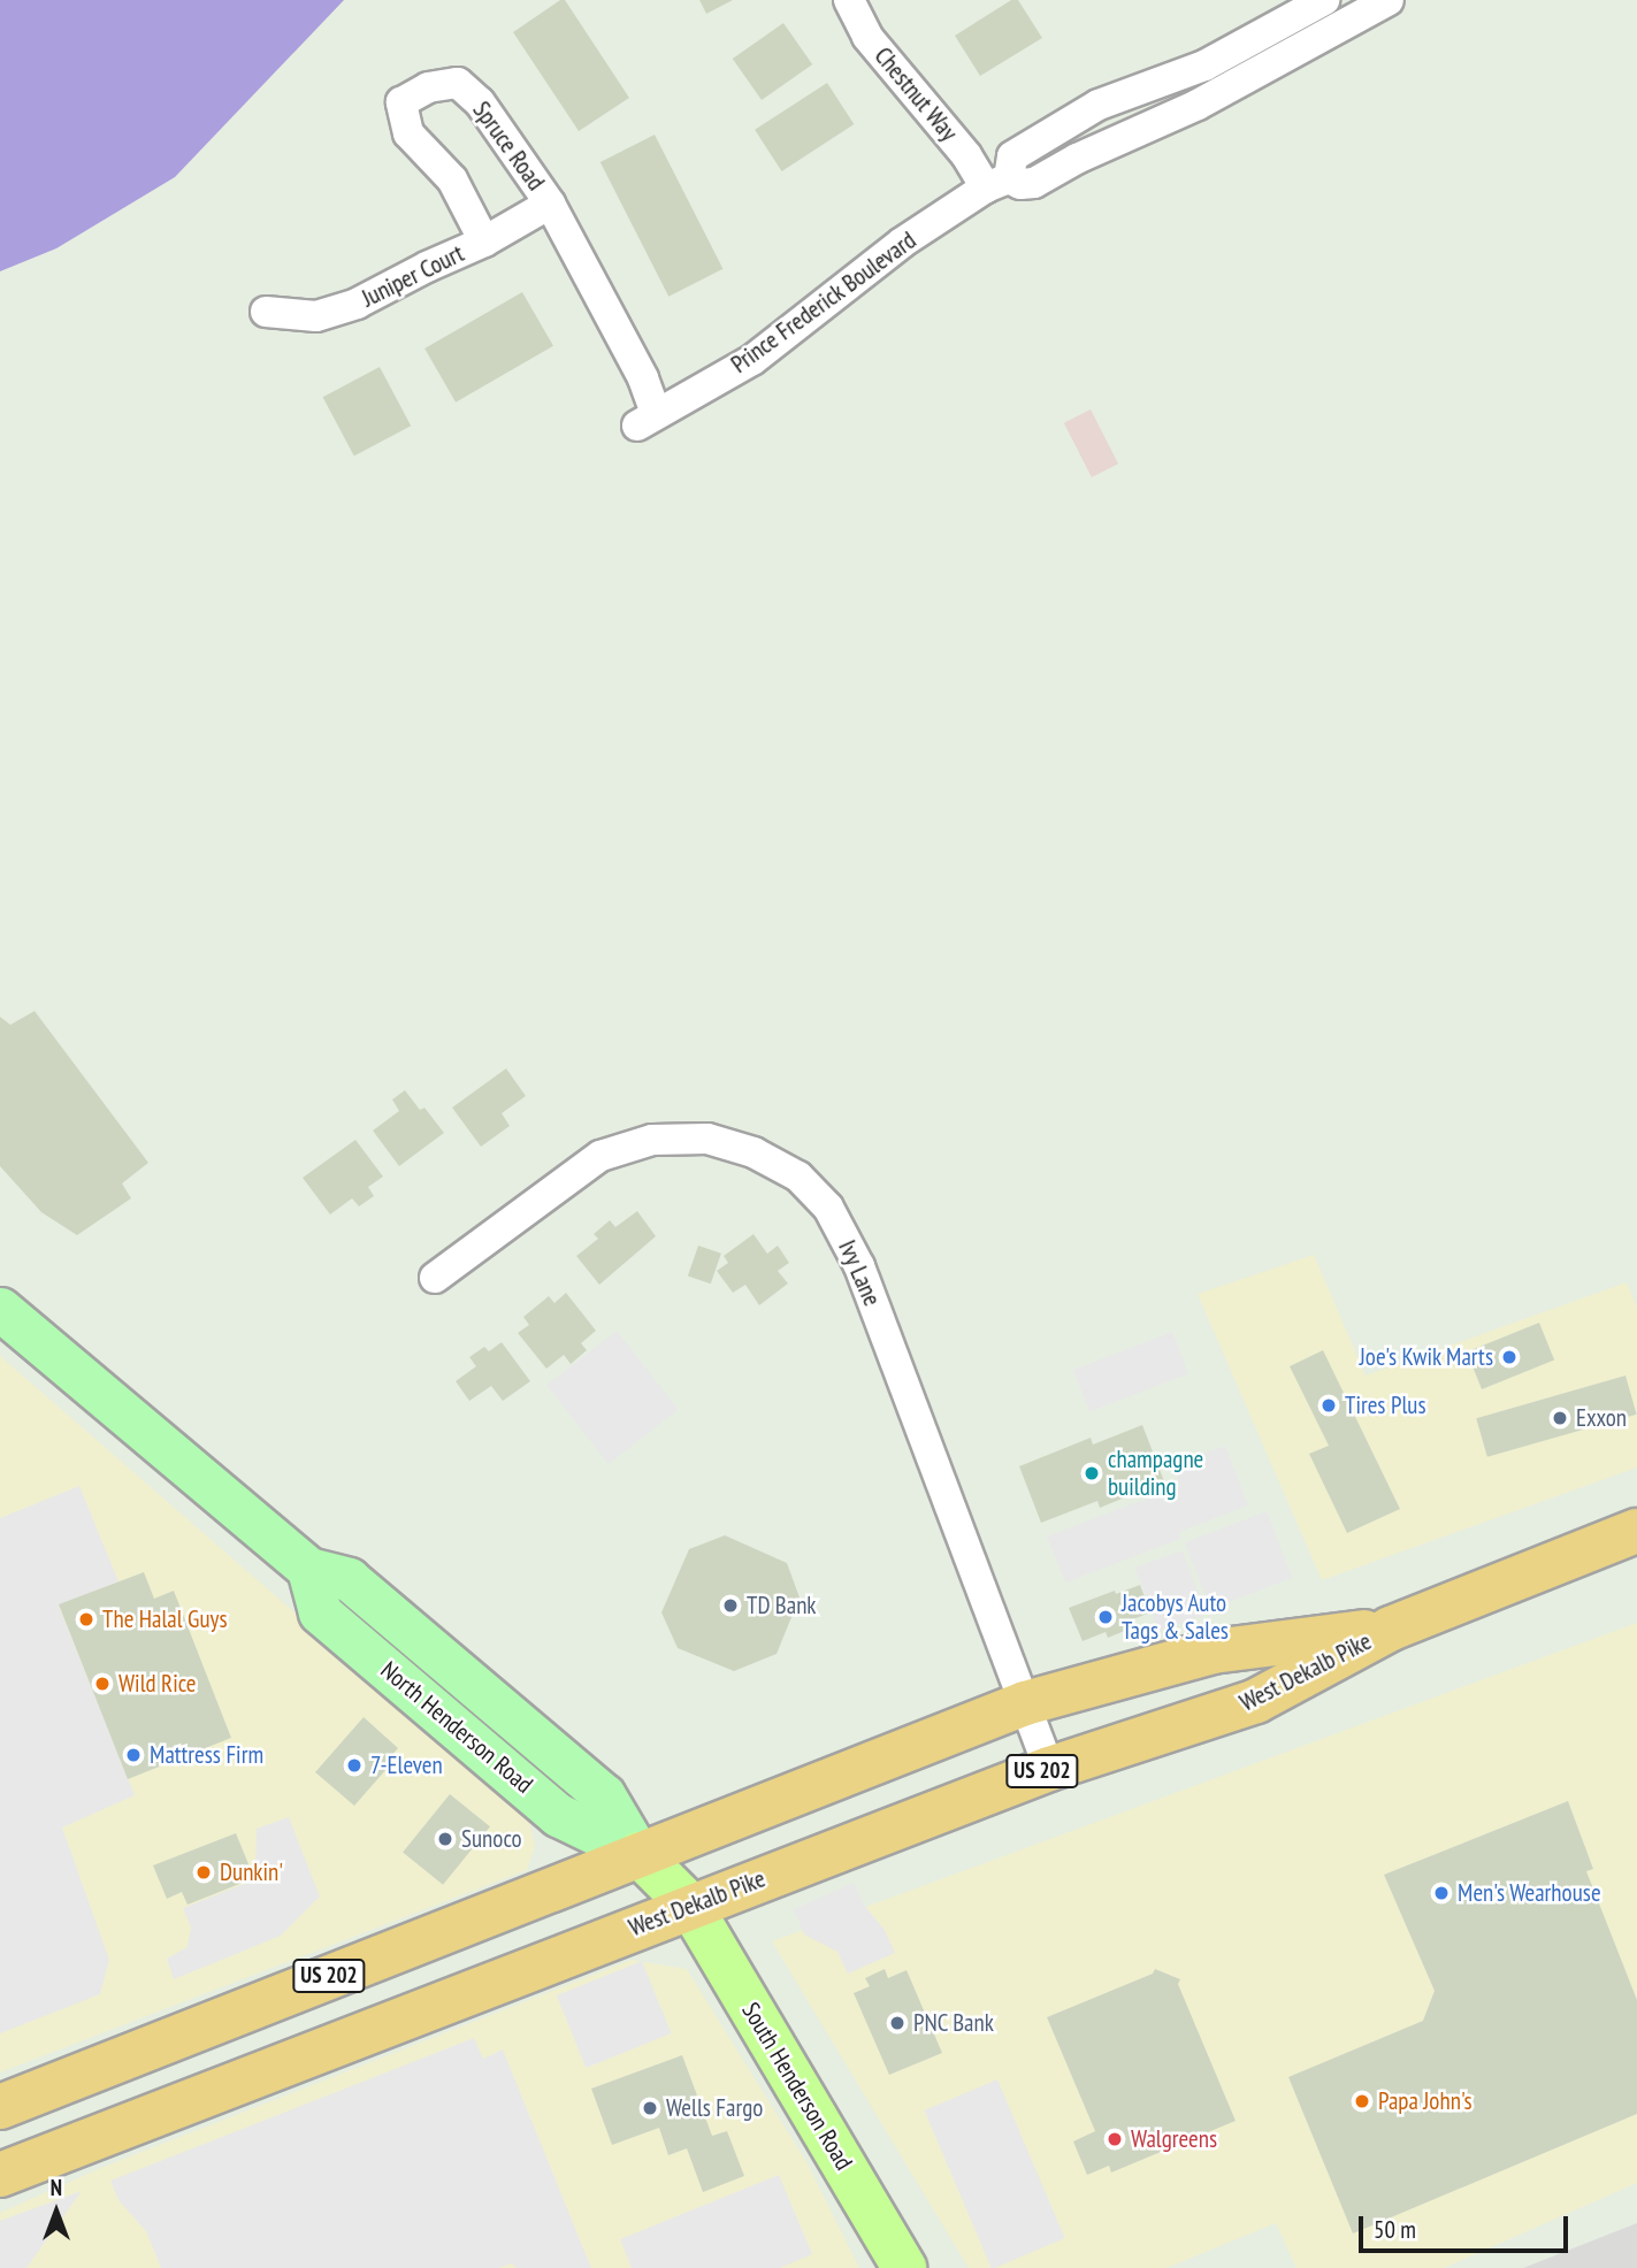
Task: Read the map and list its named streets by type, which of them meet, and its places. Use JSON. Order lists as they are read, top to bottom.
{
  "streets": {
    "highway": ["West Dekalb Pike", "US 202"],
    "main road": ["North Henderson Road", "South Henderson Road"],
    "street": [
      "Chestnut Way",
      "Spruce Road",
      "Juniper Court",
      "Prince Frederick Boulevard",
      "Ivy Lane"
    ]
  },
  "crossings": [
    ["Chestnut Way", "Prince Frederick Boulevard"],
    ["Spruce Road", "Juniper Court"],
    ["Spruce Road", "Prince Frederick Boulevard"],
    ["Ivy Lane", "West Dekalb Pike"],
    ["West Dekalb Pike", "North Henderson Road"],
    ["West Dekalb Pike", "South Henderson Road"],
    ["North Henderson Road", "South Henderson Road"]
  ],
  "places": [
    "Joe's Kwik Marts",
    "Tires Plus",
    "Exxon",
    "champagne building",
    "TD Bank",
    "Jacobys Auto Tags & Sales",
    "The Halal Guys",
    "Wild Rice",
    "Mattress Firm",
    "7-Eleven",
    "Sunoco",
    "Dunkin'",
    "Men's Wearhouse",
    "PNC Bank",
    "Papa John's",
    "Wells Fargo",
    "Walgreens"
  ],
  "scale_bar": "50 m",
  "north": "top"
}
